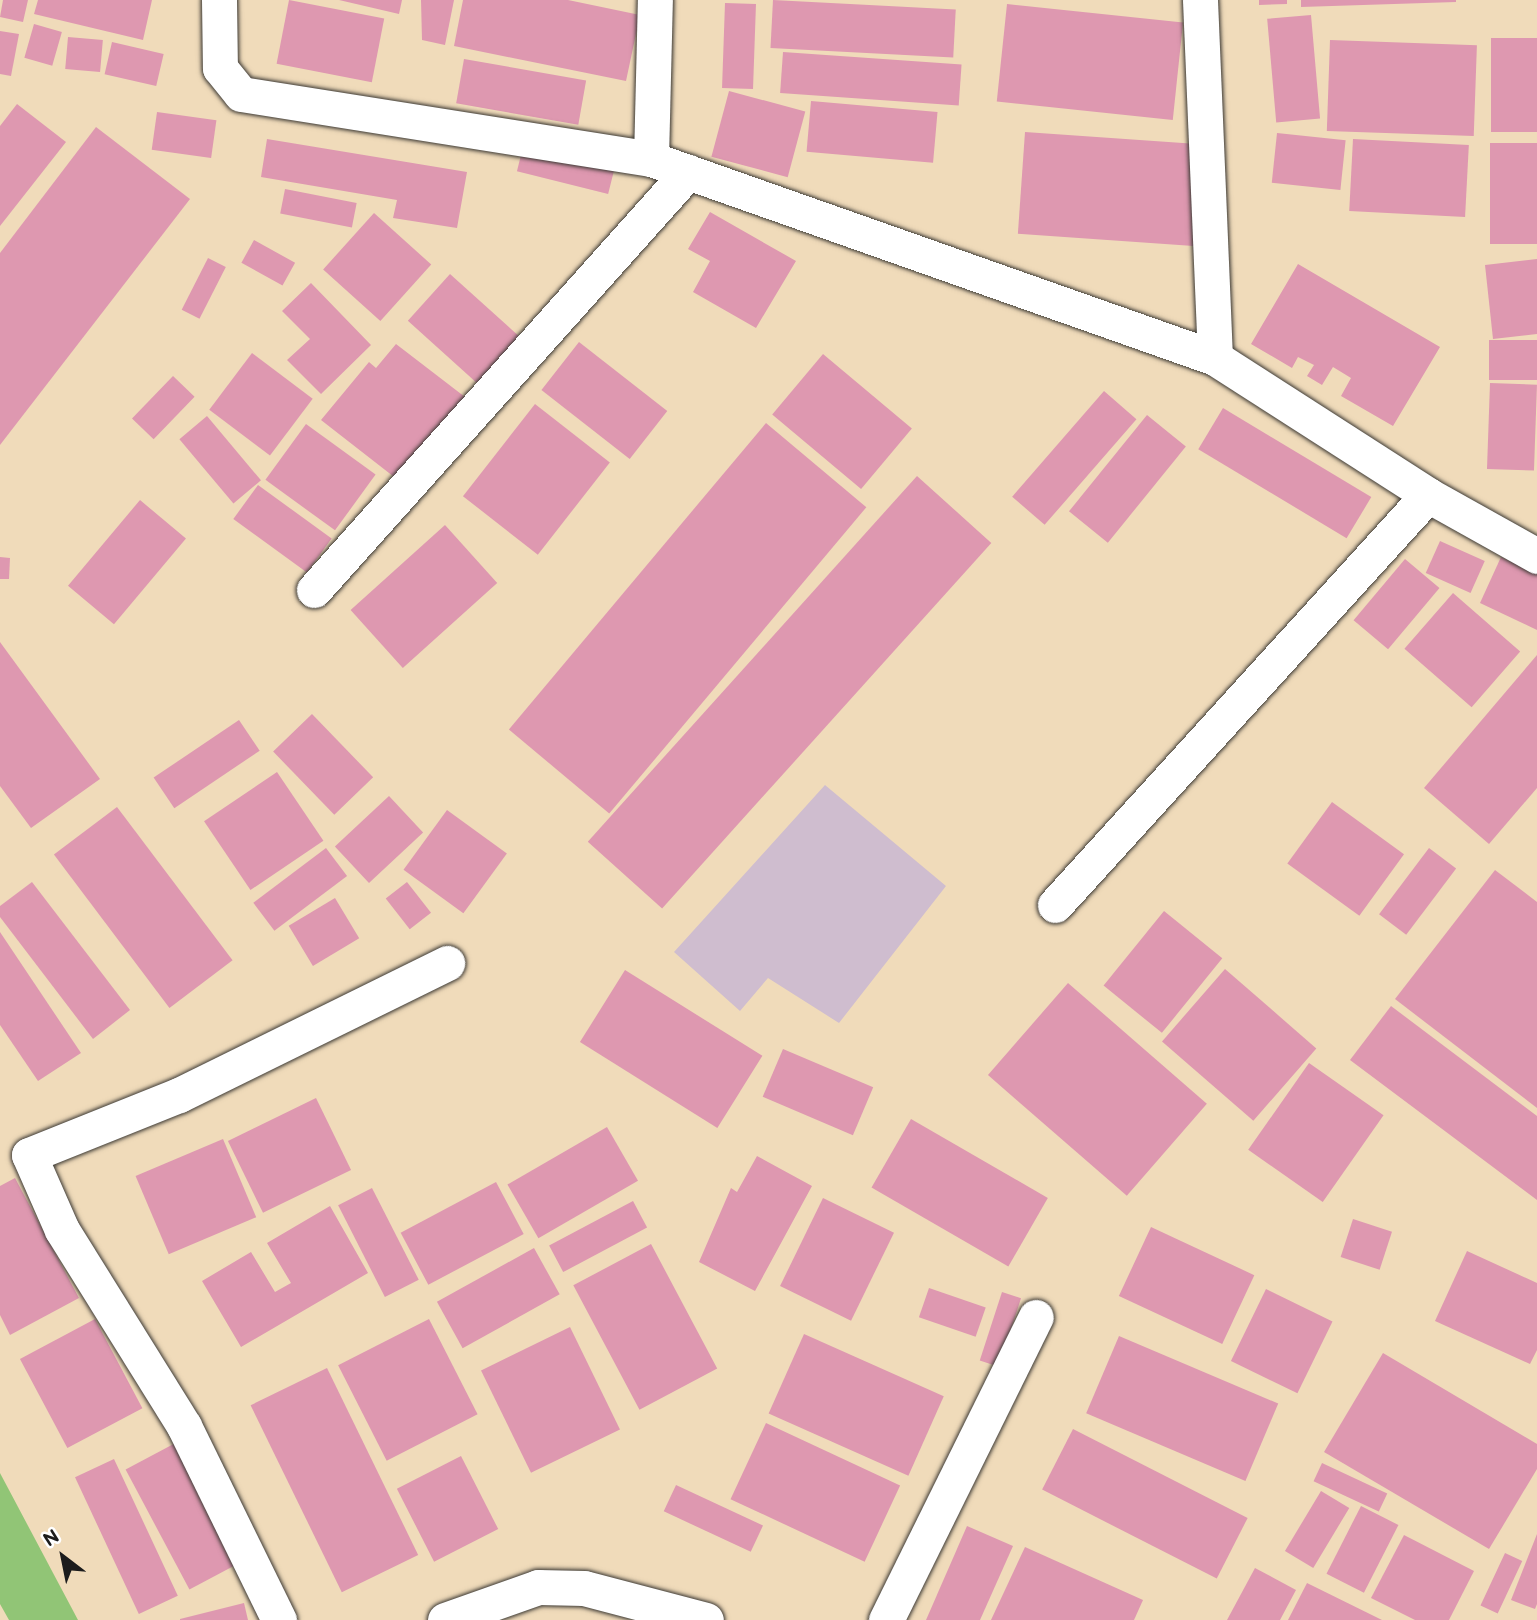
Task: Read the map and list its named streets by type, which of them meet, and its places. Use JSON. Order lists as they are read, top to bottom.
{
  "north": "top left"
}
